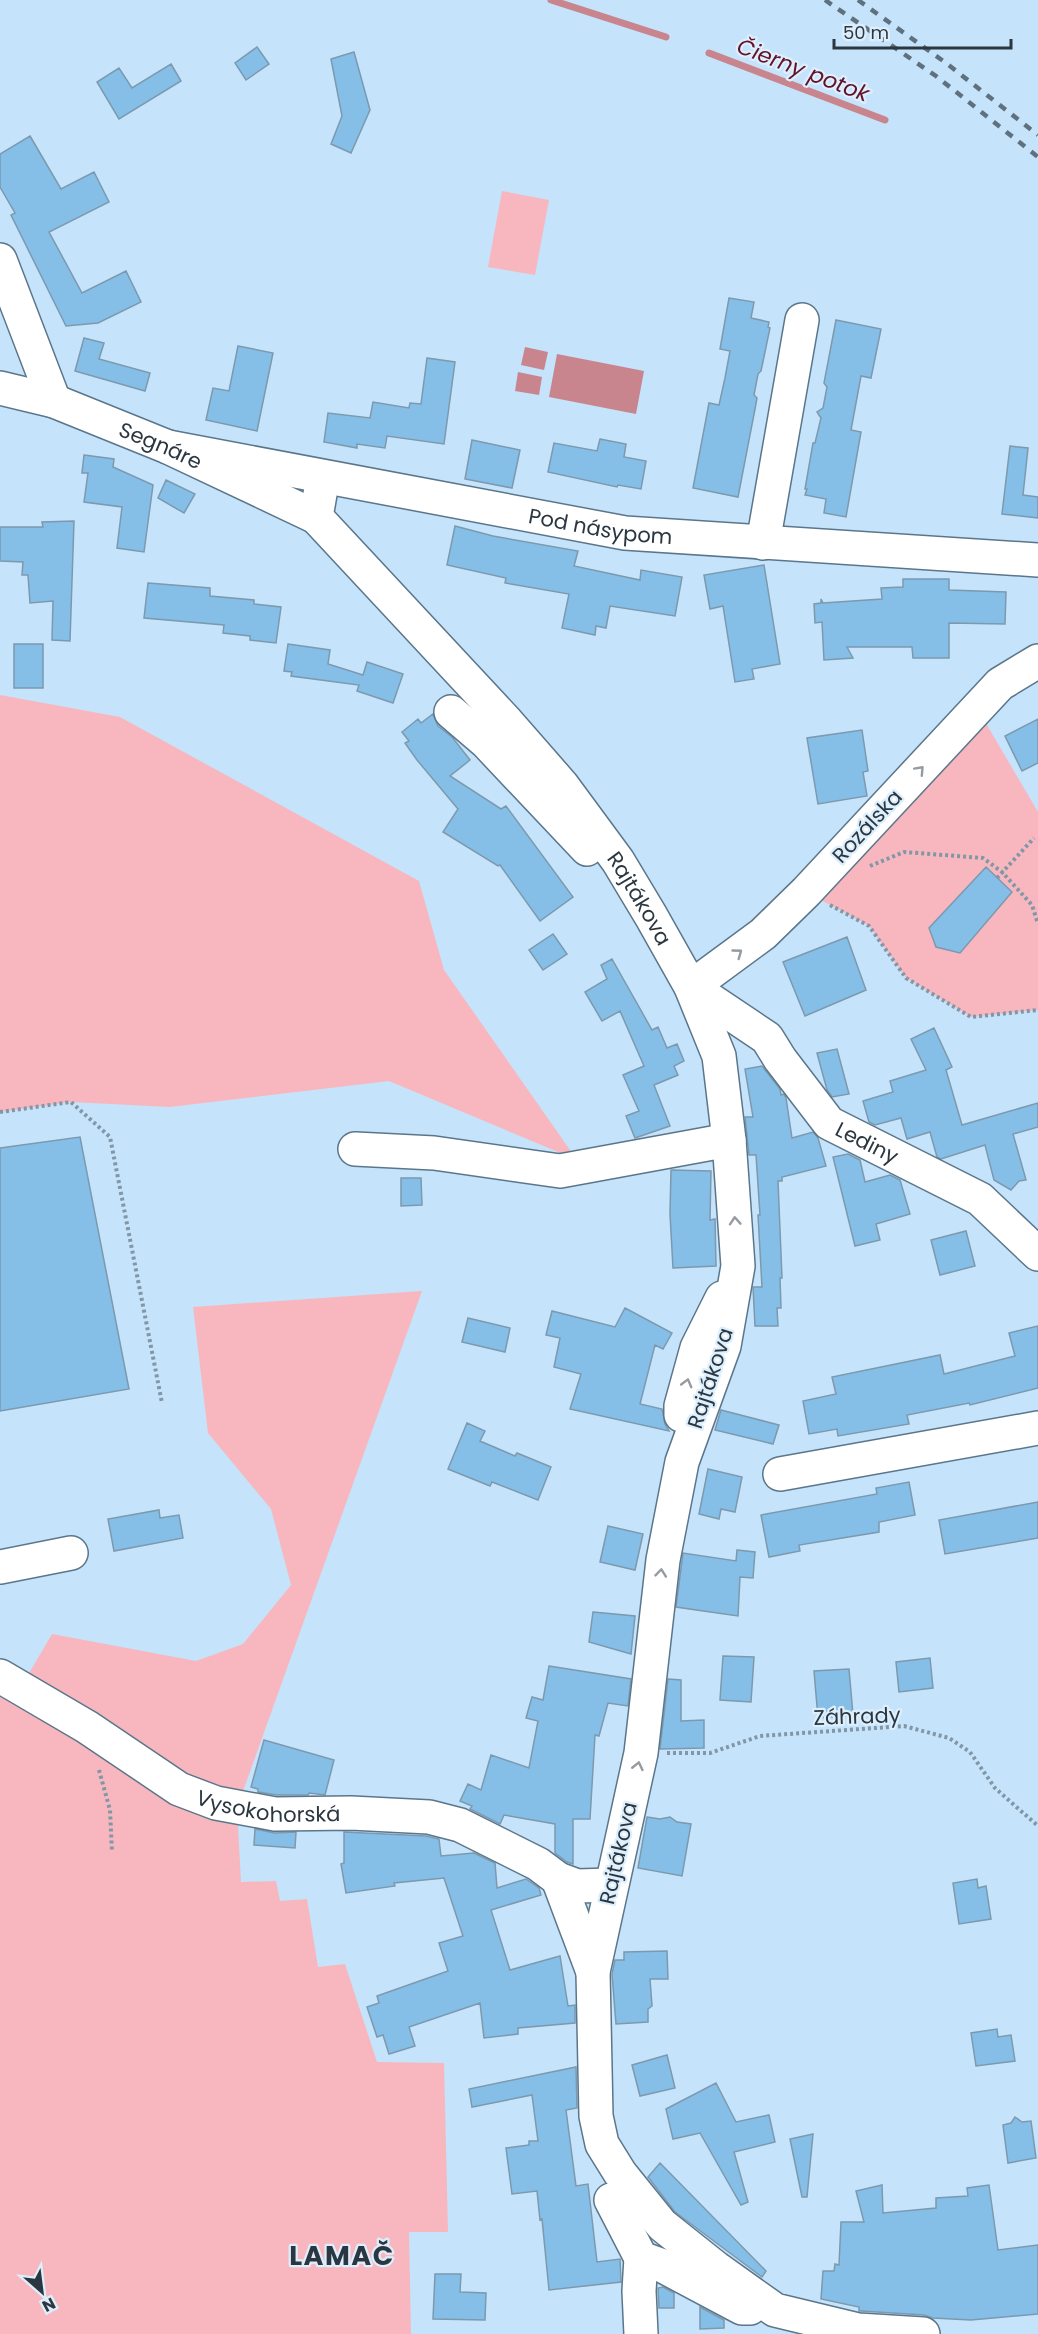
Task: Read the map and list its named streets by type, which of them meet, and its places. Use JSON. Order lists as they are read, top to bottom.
{
  "streets": {
    "street": [
      "Segnáre",
      "Pod násypom",
      "Rozálska",
      "Rajtákova",
      "Lediny",
      "Vysokohorská"
    ],
    "path": ["Záhrady"]
  },
  "crossings": [
    ["Segnáre", "Pod násypom"],
    ["Segnáre", "Rajtákova"],
    ["Rozálska", "Rajtákova"],
    ["Rozálska", "Lediny"],
    ["Rajtákova", "Lediny"],
    ["Rajtákova", "Záhrady"],
    ["Rajtákova", "Vysokohorská"]
  ],
  "one_way": ["Rozálska", "Rajtákova"],
  "districts": ["LAMAČ"],
  "water": ["Čierny potok"],
  "scale_bar": "50 m",
  "north": "bottom right"
}
